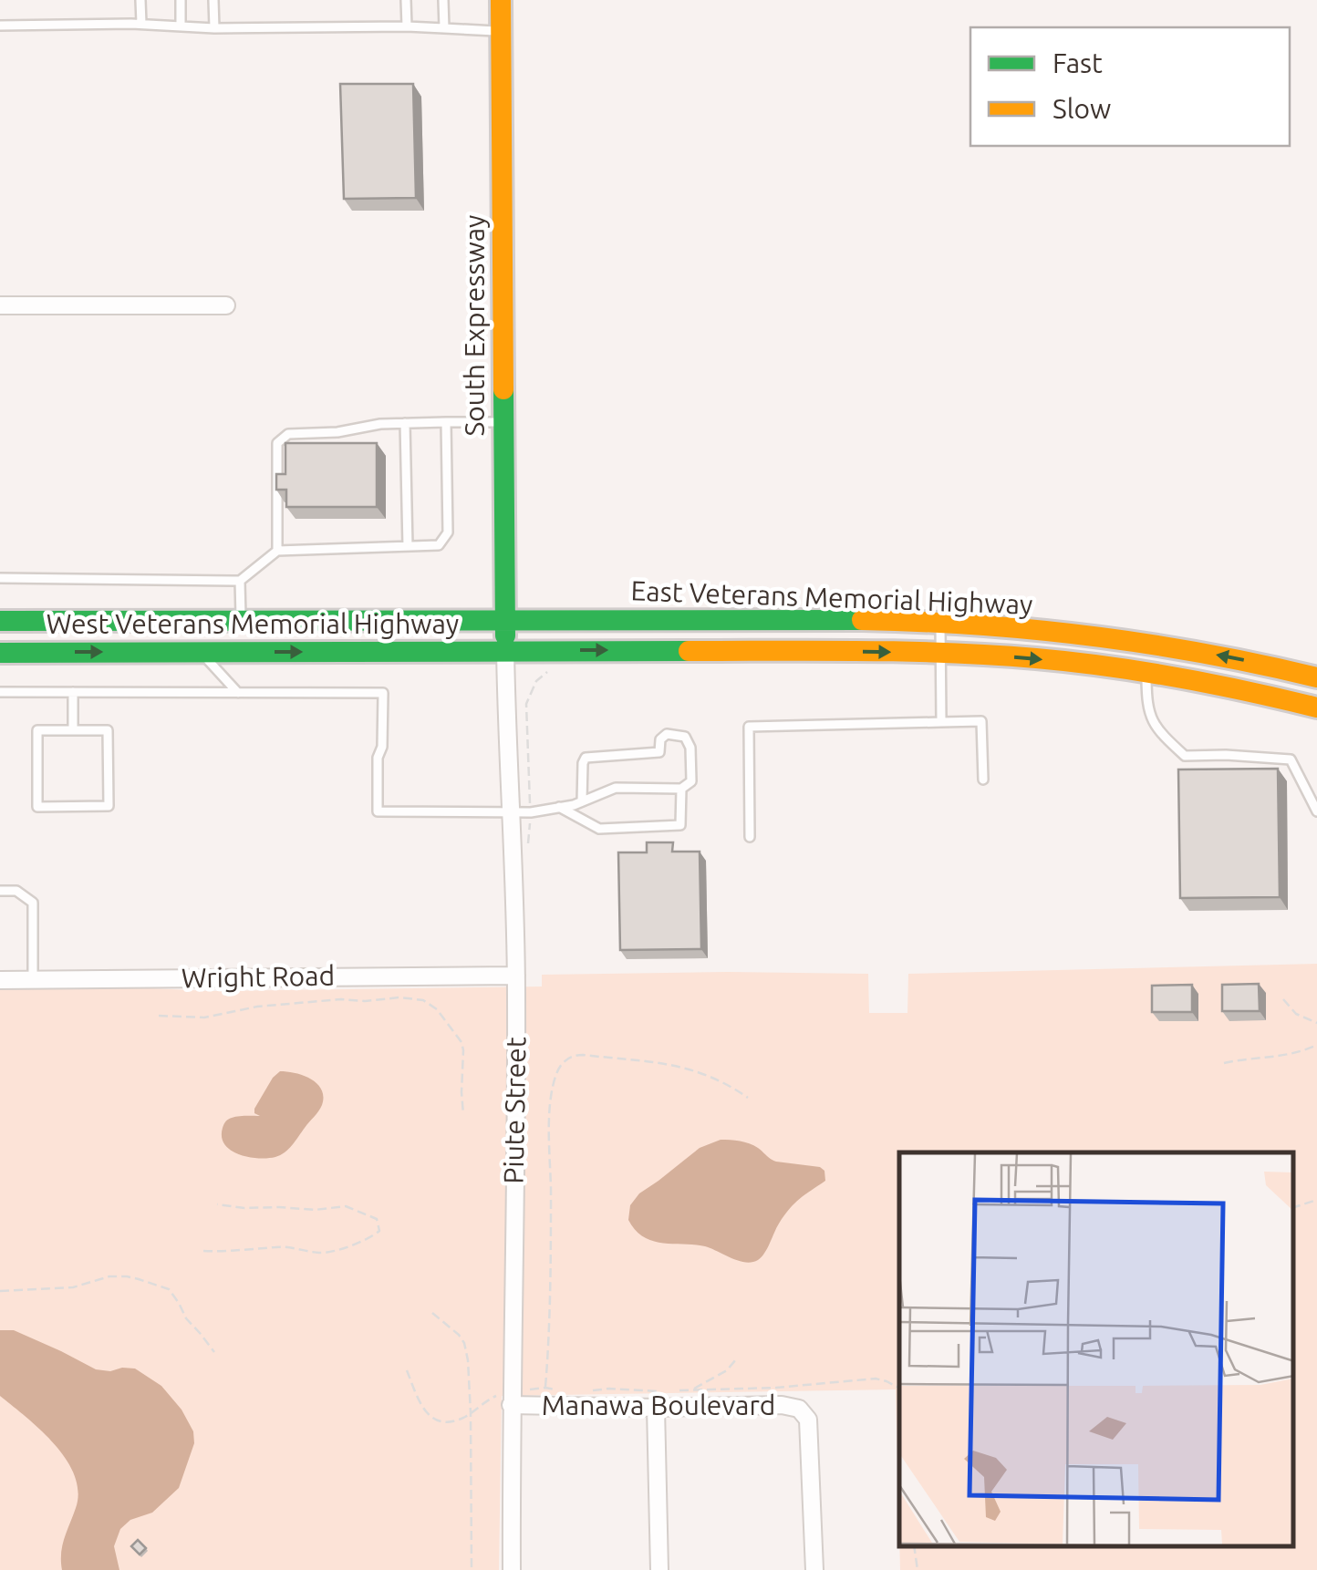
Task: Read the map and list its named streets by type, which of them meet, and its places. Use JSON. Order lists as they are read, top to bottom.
{
  "streets": {
    "main road": ["South Expressway", "East Veterans Memorial Highway", "West Veterans Memorial Highway"],
    "street": ["Wright Road", "Piute Street", "Manawa Boulevard"]
  },
  "crossings": [
    ["South Expressway", "East Veterans Memorial Highway"],
    ["South Expressway", "West Veterans Memorial Highway"],
    ["South Expressway", "Piute Street"],
    ["East Veterans Memorial Highway", "West Veterans Memorial Highway"],
    ["East Veterans Memorial Highway", "Piute Street"],
    ["West Veterans Memorial Highway", "Piute Street"],
    ["Wright Road", "Piute Street"],
    ["Piute Street", "Manawa Boulevard"]
  ],
  "legend": ["Fast", "Slow"]
}
